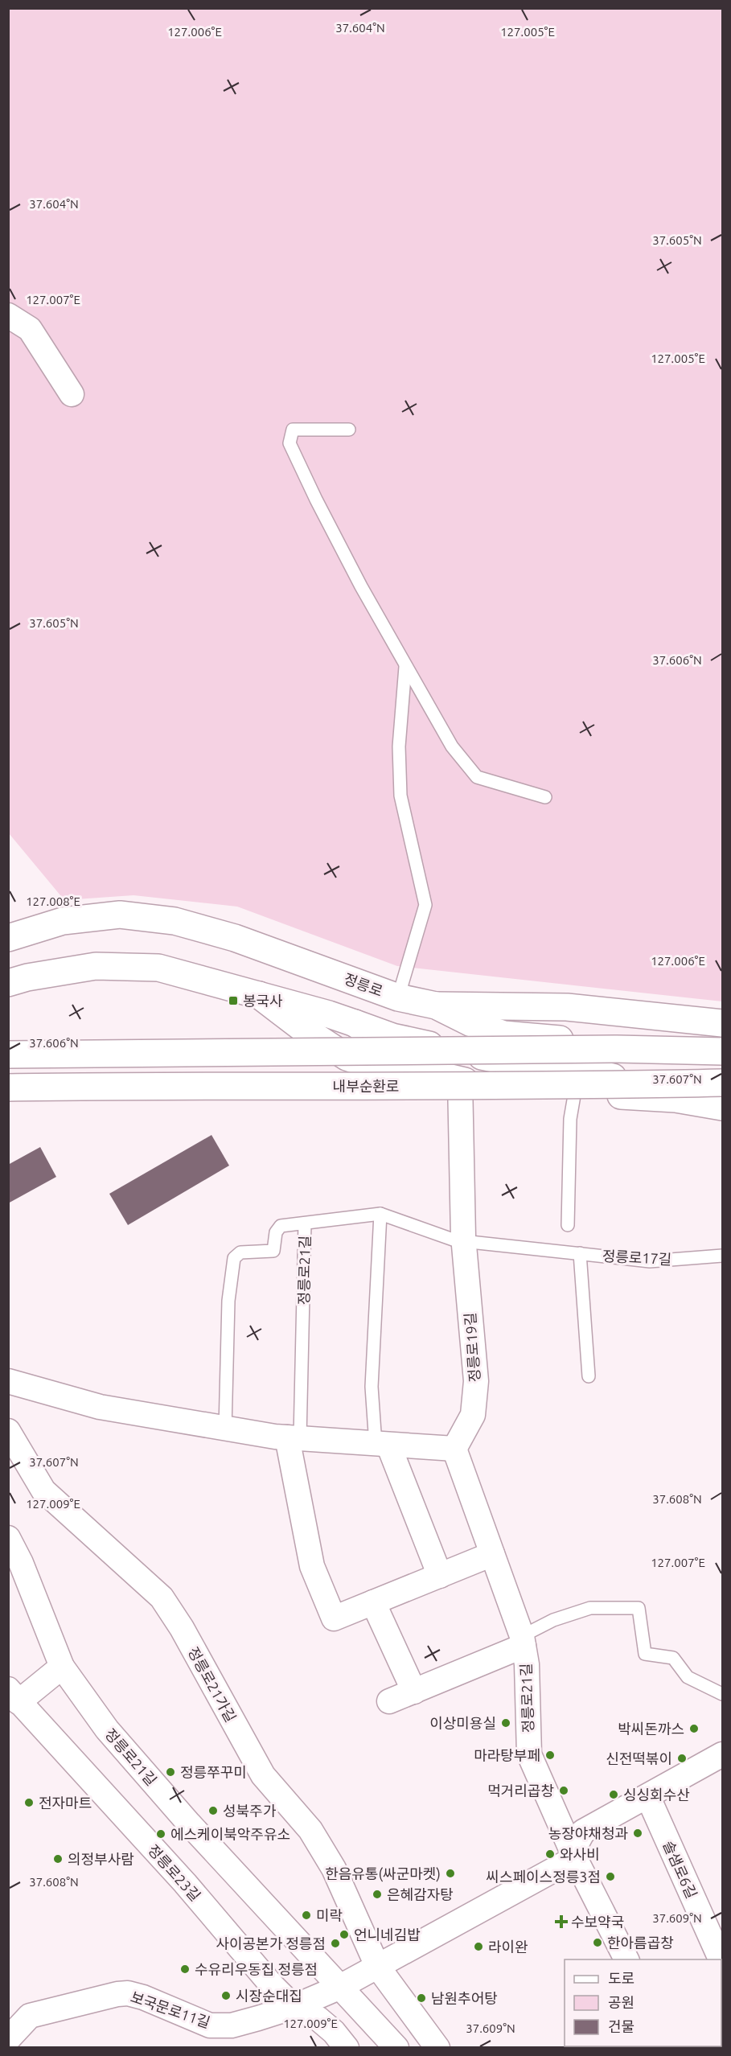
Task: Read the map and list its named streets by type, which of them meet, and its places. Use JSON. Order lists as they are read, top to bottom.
{
  "streets": {
    "main road": ["정릉로", "내부순환로"],
    "street": [
      "정릉로21길",
      "정릉로19길",
      "정릉로21가길",
      "솔샘로6길",
      "정릉로23길",
      "보국문로11길"
    ],
    "lane": ["정릉로17길"]
  },
  "crossings": [
    ["정릉로17길", "정릉로19길"],
    ["정릉로21길", "정릉로19길"],
    ["정릉로21길", "보국문로11길"],
    ["정릉로21가길", "보국문로11길"],
    ["정릉로23길", "보국문로11길"]
  ],
  "places": {
    "transit": ["봉국사"],
    "other": [
      "이상미용실",
      "박씨돈까스",
      "마라탕부페",
      "신전떡볶이",
      "정릉쭈꾸미",
      "먹거리곱창",
      "싱싱회수산",
      "전자마트",
      "성북주가",
      "농장야채청과",
      "에스케이북악주유소",
      "와사비",
      "의정부사람",
      "한음유통(싸군마켓)",
      "씨스페이스정릉3점",
      "은혜감자탕",
      "미락",
      "언니네김밥",
      "한아름곱창",
      "사이공본가 정릉점",
      "라이완",
      "수유리우동집 정릉점",
      "시장순대집",
      "남원추어탕"
    ],
    "health": ["수보약국"]
  },
  "legend": ["도로", "공원", "건물"],
  "coordinates": [
    "37.604°N",
    "127.006°E",
    "127.005°E",
    "37.605°N",
    "127.007°E",
    "37.606°N",
    "127.008°E",
    "37.607°N",
    "37.608°N",
    "127.009°E",
    "37.609°N"
  ]
}
